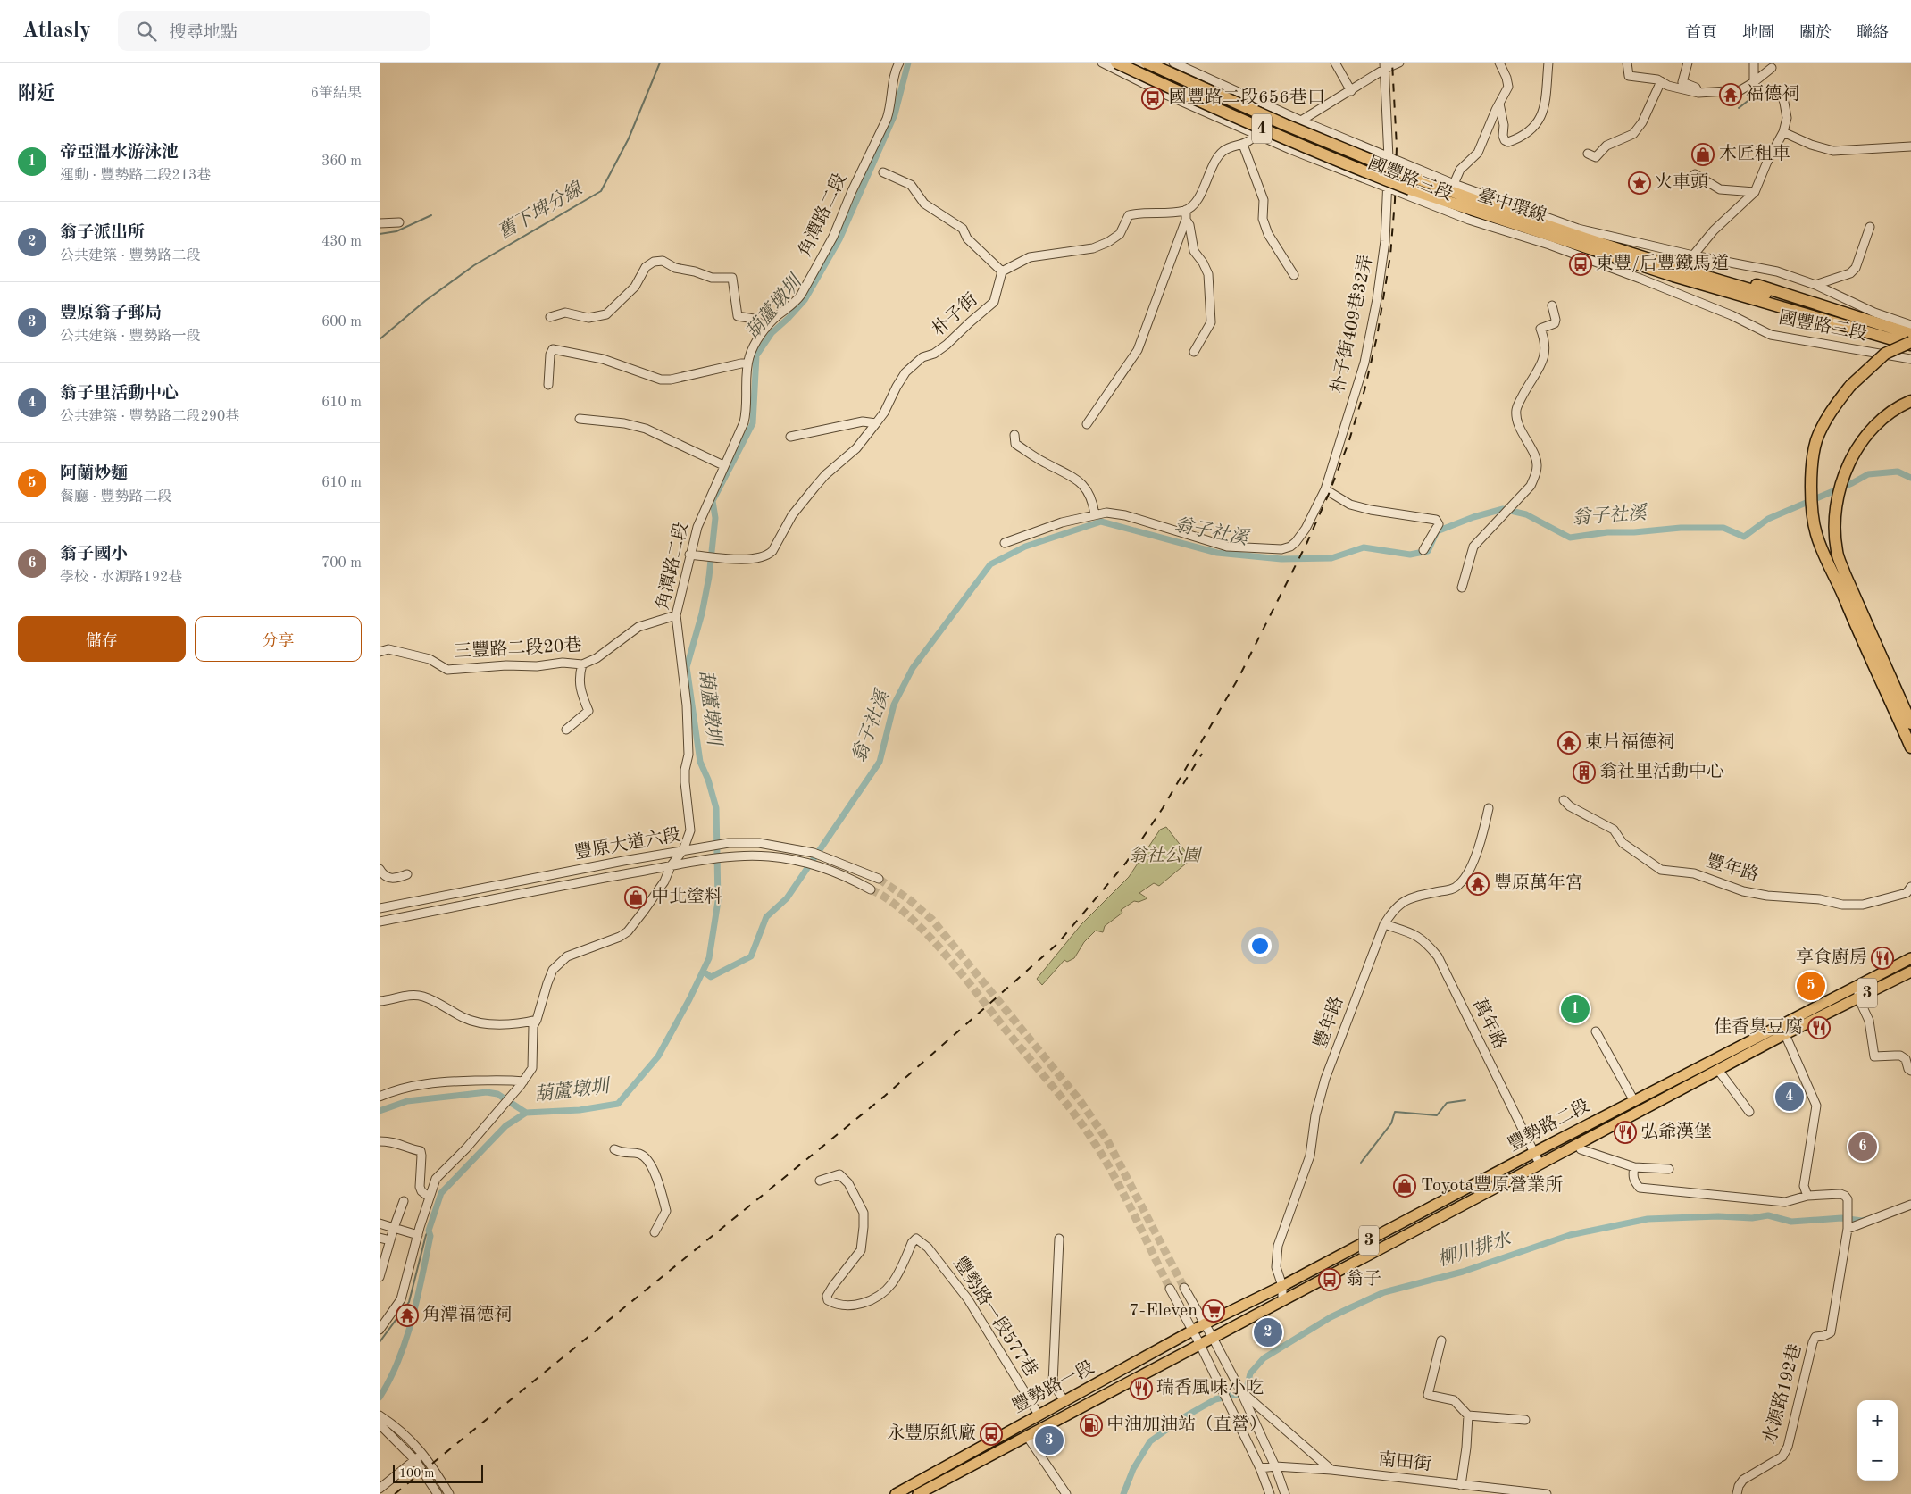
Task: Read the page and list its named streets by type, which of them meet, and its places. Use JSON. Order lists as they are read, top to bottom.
{
  "streets": {
    "highway": ["4", "臺中環線"],
    "main road": ["3", "豐勢路二段", "豐勢路一段"],
    "street": [
      "國豐路三段",
      "角潭路二段",
      "朴子街",
      "朴子街409巷32弄",
      "三豐路二段20巷",
      "豐原大道六段",
      "豐年路",
      "萬年路",
      "豐勢路一段577巷",
      "水源路192巷",
      "南田街"
    ]
  },
  "crossings": [
    ["國豐路三段", "朴子街409巷32弄"],
    ["角潭路二段", "朴子街"],
    ["角潭路二段", "三豐路二段20巷"],
    ["角潭路二段", "豐原大道六段"],
    ["豐年路", "萬年路"],
    ["豐年路", "豐勢路二段"],
    ["萬年路", "豐勢路二段"],
    ["豐勢路二段", "豐勢路一段"],
    ["豐勢路一段577巷", "豐勢路一段"]
  ],
  "water": [
    "舊下埤分線",
    "葫蘆墩圳",
    "翁子社溪",
    "柳川排水"
  ],
  "parks": ["翁社公園"],
  "places": {
    "temple": [
      "福德祠",
      "東片福德祠",
      "豐原萬年宮",
      "角潭福德祠"
    ],
    "bus stop": [
      "國豐路二段656巷口",
      "東豐/后豐鐵馬道",
      "翁子",
      "永豐原紙廠"
    ],
    "shop": ["木匠租車", "中北塗料", "Toyota豐原營業所"],
    "place": ["火車頭"],
    "building": ["翁社里活動中心"],
    "restaurant": [
      "享食廚房",
      "佳香臭豆腐",
      "弘爺漢堡",
      "瑞香風味小吃"
    ],
    "supermarket": ["7-Eleven"],
    "fuel station": ["中油加油站（直營）"]
  },
  "scale_bar": "100 m",
  "page": {
    "header": "Atlasly",
    "search": "搜尋地點",
    "nav": [
      "首頁",
      "地圖",
      "關於",
      "聯絡"
    ],
    "heading": ["附近", "6筆結果"],
    "list": [
      {
        "mark": "1",
        "name": "帝亞溫水游泳池",
        "note": "運動 · 豐勢路二段213巷",
        "value": "360 m"
      },
      {
        "mark": "2",
        "name": "翁子派出所",
        "note": "公共建築 · 豐勢路二段",
        "value": "430 m"
      },
      {
        "mark": "3",
        "name": "豐原翁子郵局",
        "note": "公共建築 · 豐勢路一段",
        "value": "600 m"
      },
      {
        "mark": "4",
        "name": "翁子里活動中心",
        "note": "公共建築 · 豐勢路二段290巷",
        "value": "610 m"
      },
      {
        "mark": "5",
        "name": "阿蘭炒麵",
        "note": "餐廳 · 豐勢路二段",
        "value": "610 m"
      },
      {
        "mark": "6",
        "name": "翁子國小",
        "note": "學校 · 水源路192巷",
        "value": "700 m"
      }
    ],
    "buttons": ["儲存", "分享"],
    "pins": [
      "5",
      "1",
      "4",
      "6",
      "2",
      "3"
    ],
    "map_buttons": ["+", "−"],
    "scale": "100 m"
  }
}
